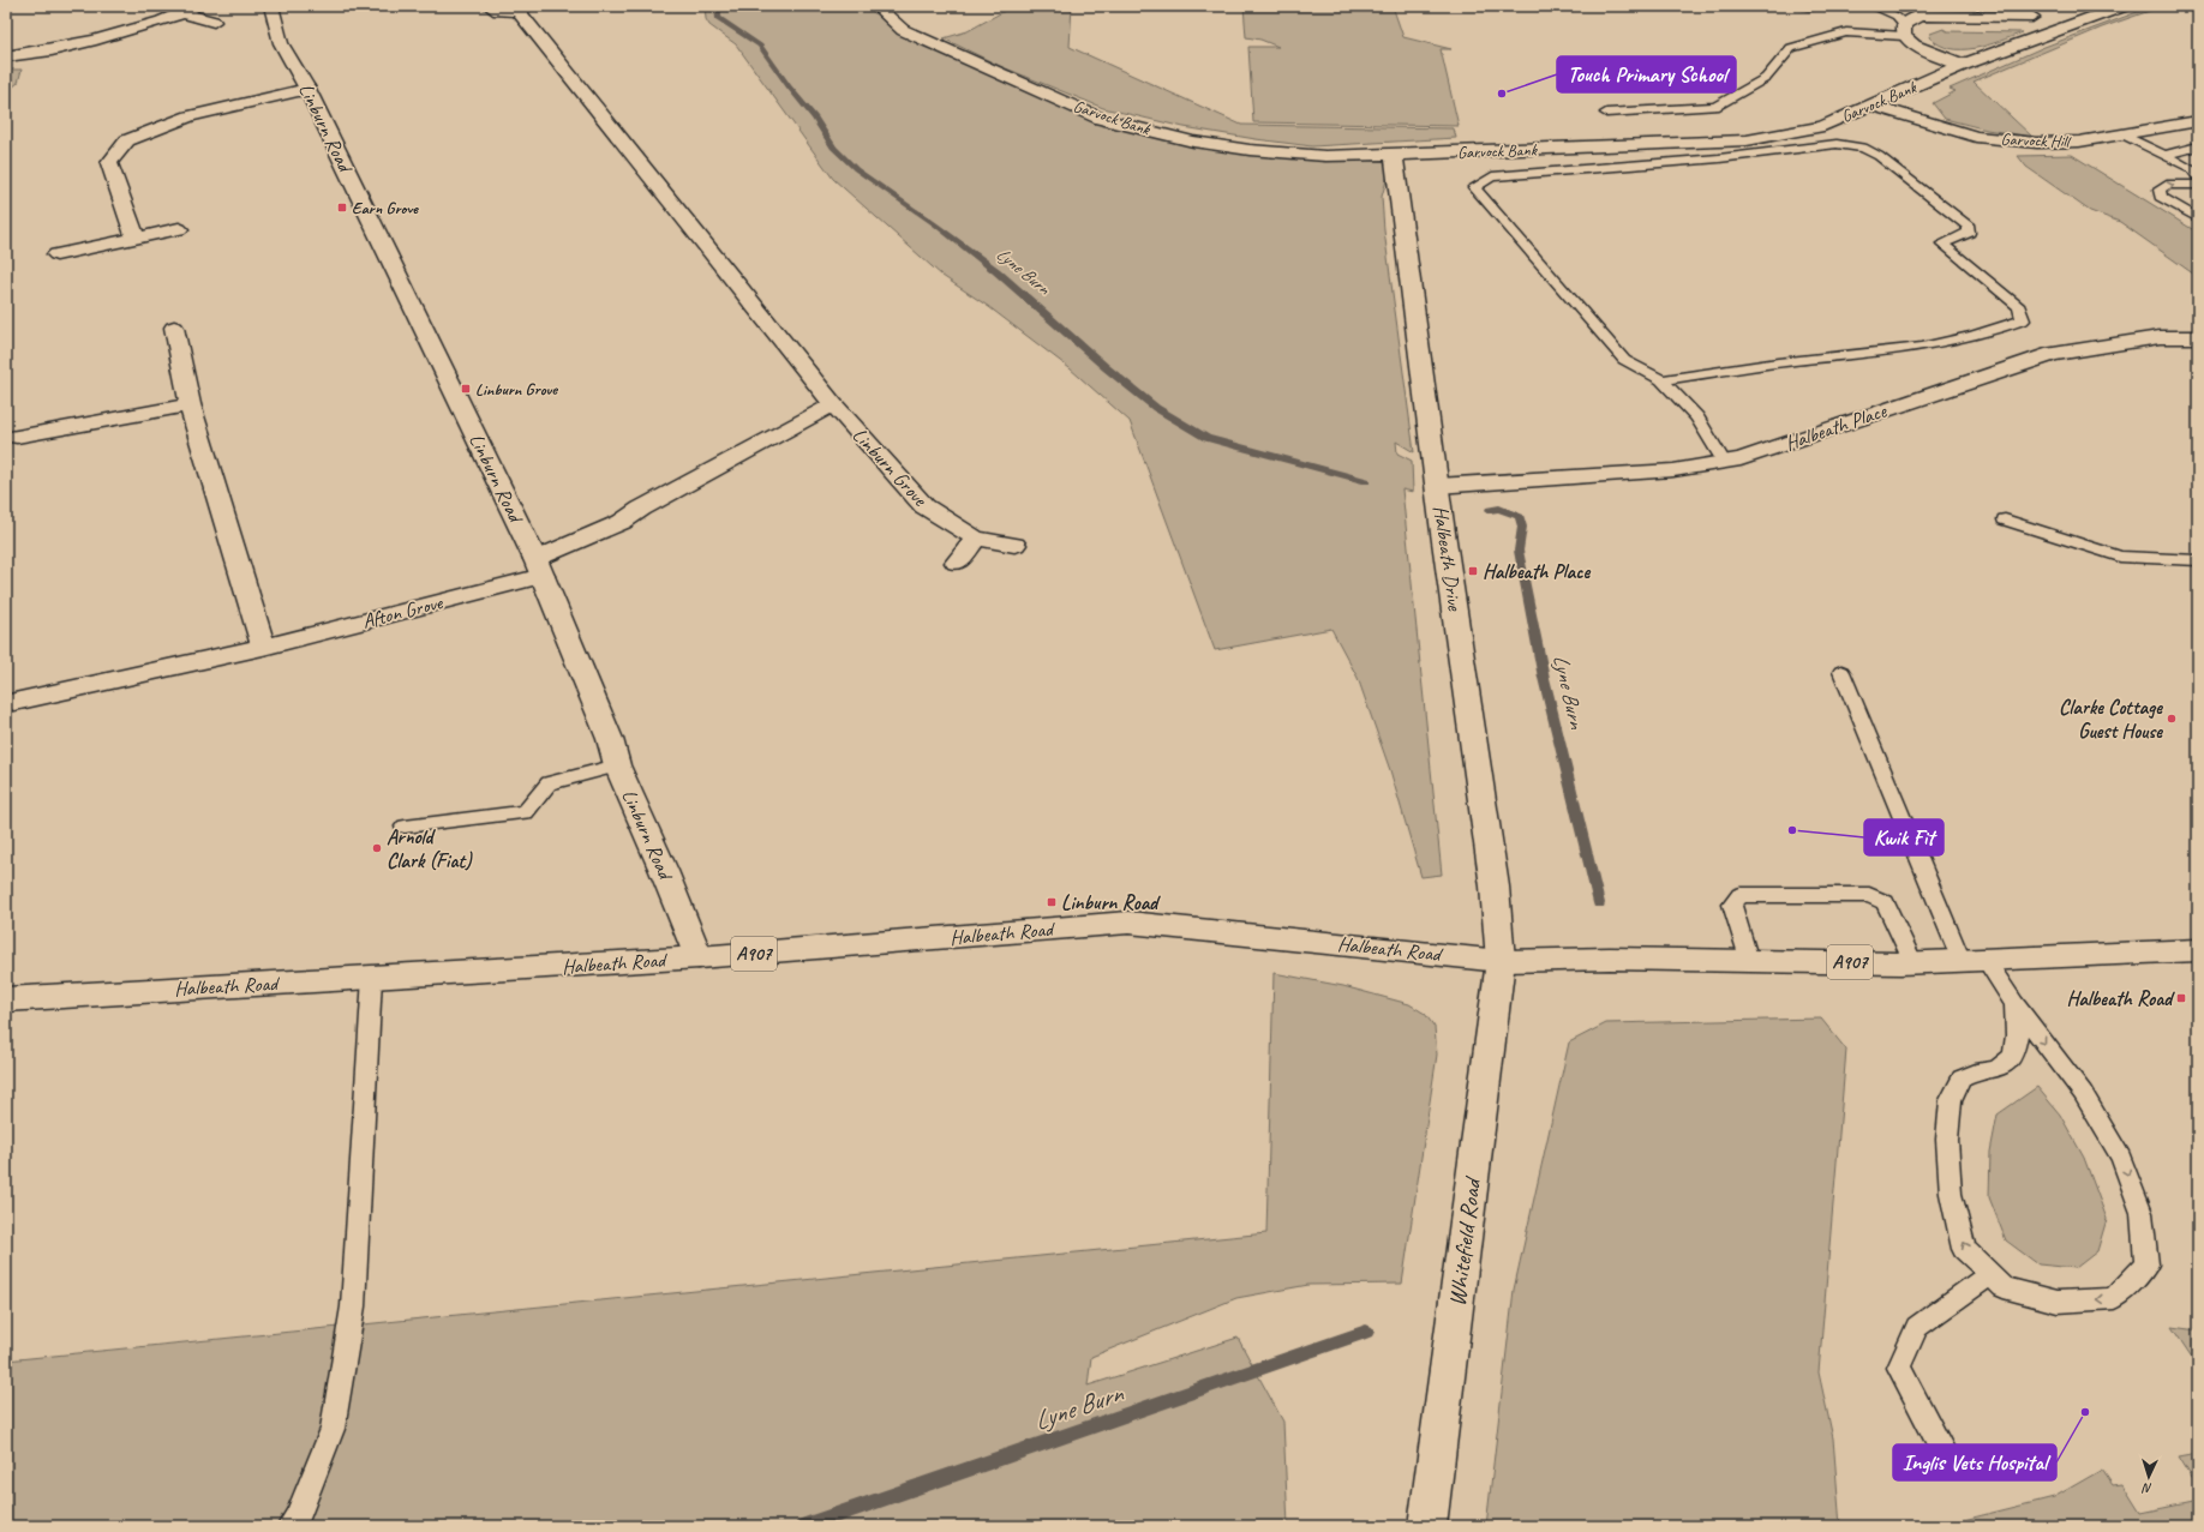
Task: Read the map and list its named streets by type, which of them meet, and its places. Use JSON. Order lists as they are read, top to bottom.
{
  "streets": {
    "street": [
      "Garvock Bank",
      "Linburn Road",
      "Garvock Hill",
      "Halbeath Place",
      "Linburn Grove",
      "Halbeath Drive",
      "Afton Grove",
      "Halbeath Road",
      "A907",
      "Whitefield Road"
    ]
  },
  "crossings": [
    ["Garvock Bank", "Garvock Hill"],
    ["Garvock Bank", "Halbeath Drive"],
    ["Linburn Road", "Afton Grove"],
    ["Linburn Road", "Halbeath Road"],
    ["Halbeath Place", "Halbeath Drive"],
    ["Halbeath Drive", "Halbeath Road"],
    ["Halbeath Drive", "Whitefield Road"],
    ["Halbeath Road", "Whitefield Road"]
  ],
  "water": ["Lyne Burn"],
  "places": {
    "other": [
      "Touch Primary School",
      "Clarke Cottage Guest House",
      "Kwik Fit",
      "Arnold Clark (Fiat)",
      "Inglis Vets Hospital"
    ],
    "transit": [
      "Earn Grove",
      "Linburn Grove",
      "Halbeath Place",
      "Linburn Road",
      "Halbeath Road"
    ]
  },
  "north": "bottom"
}
